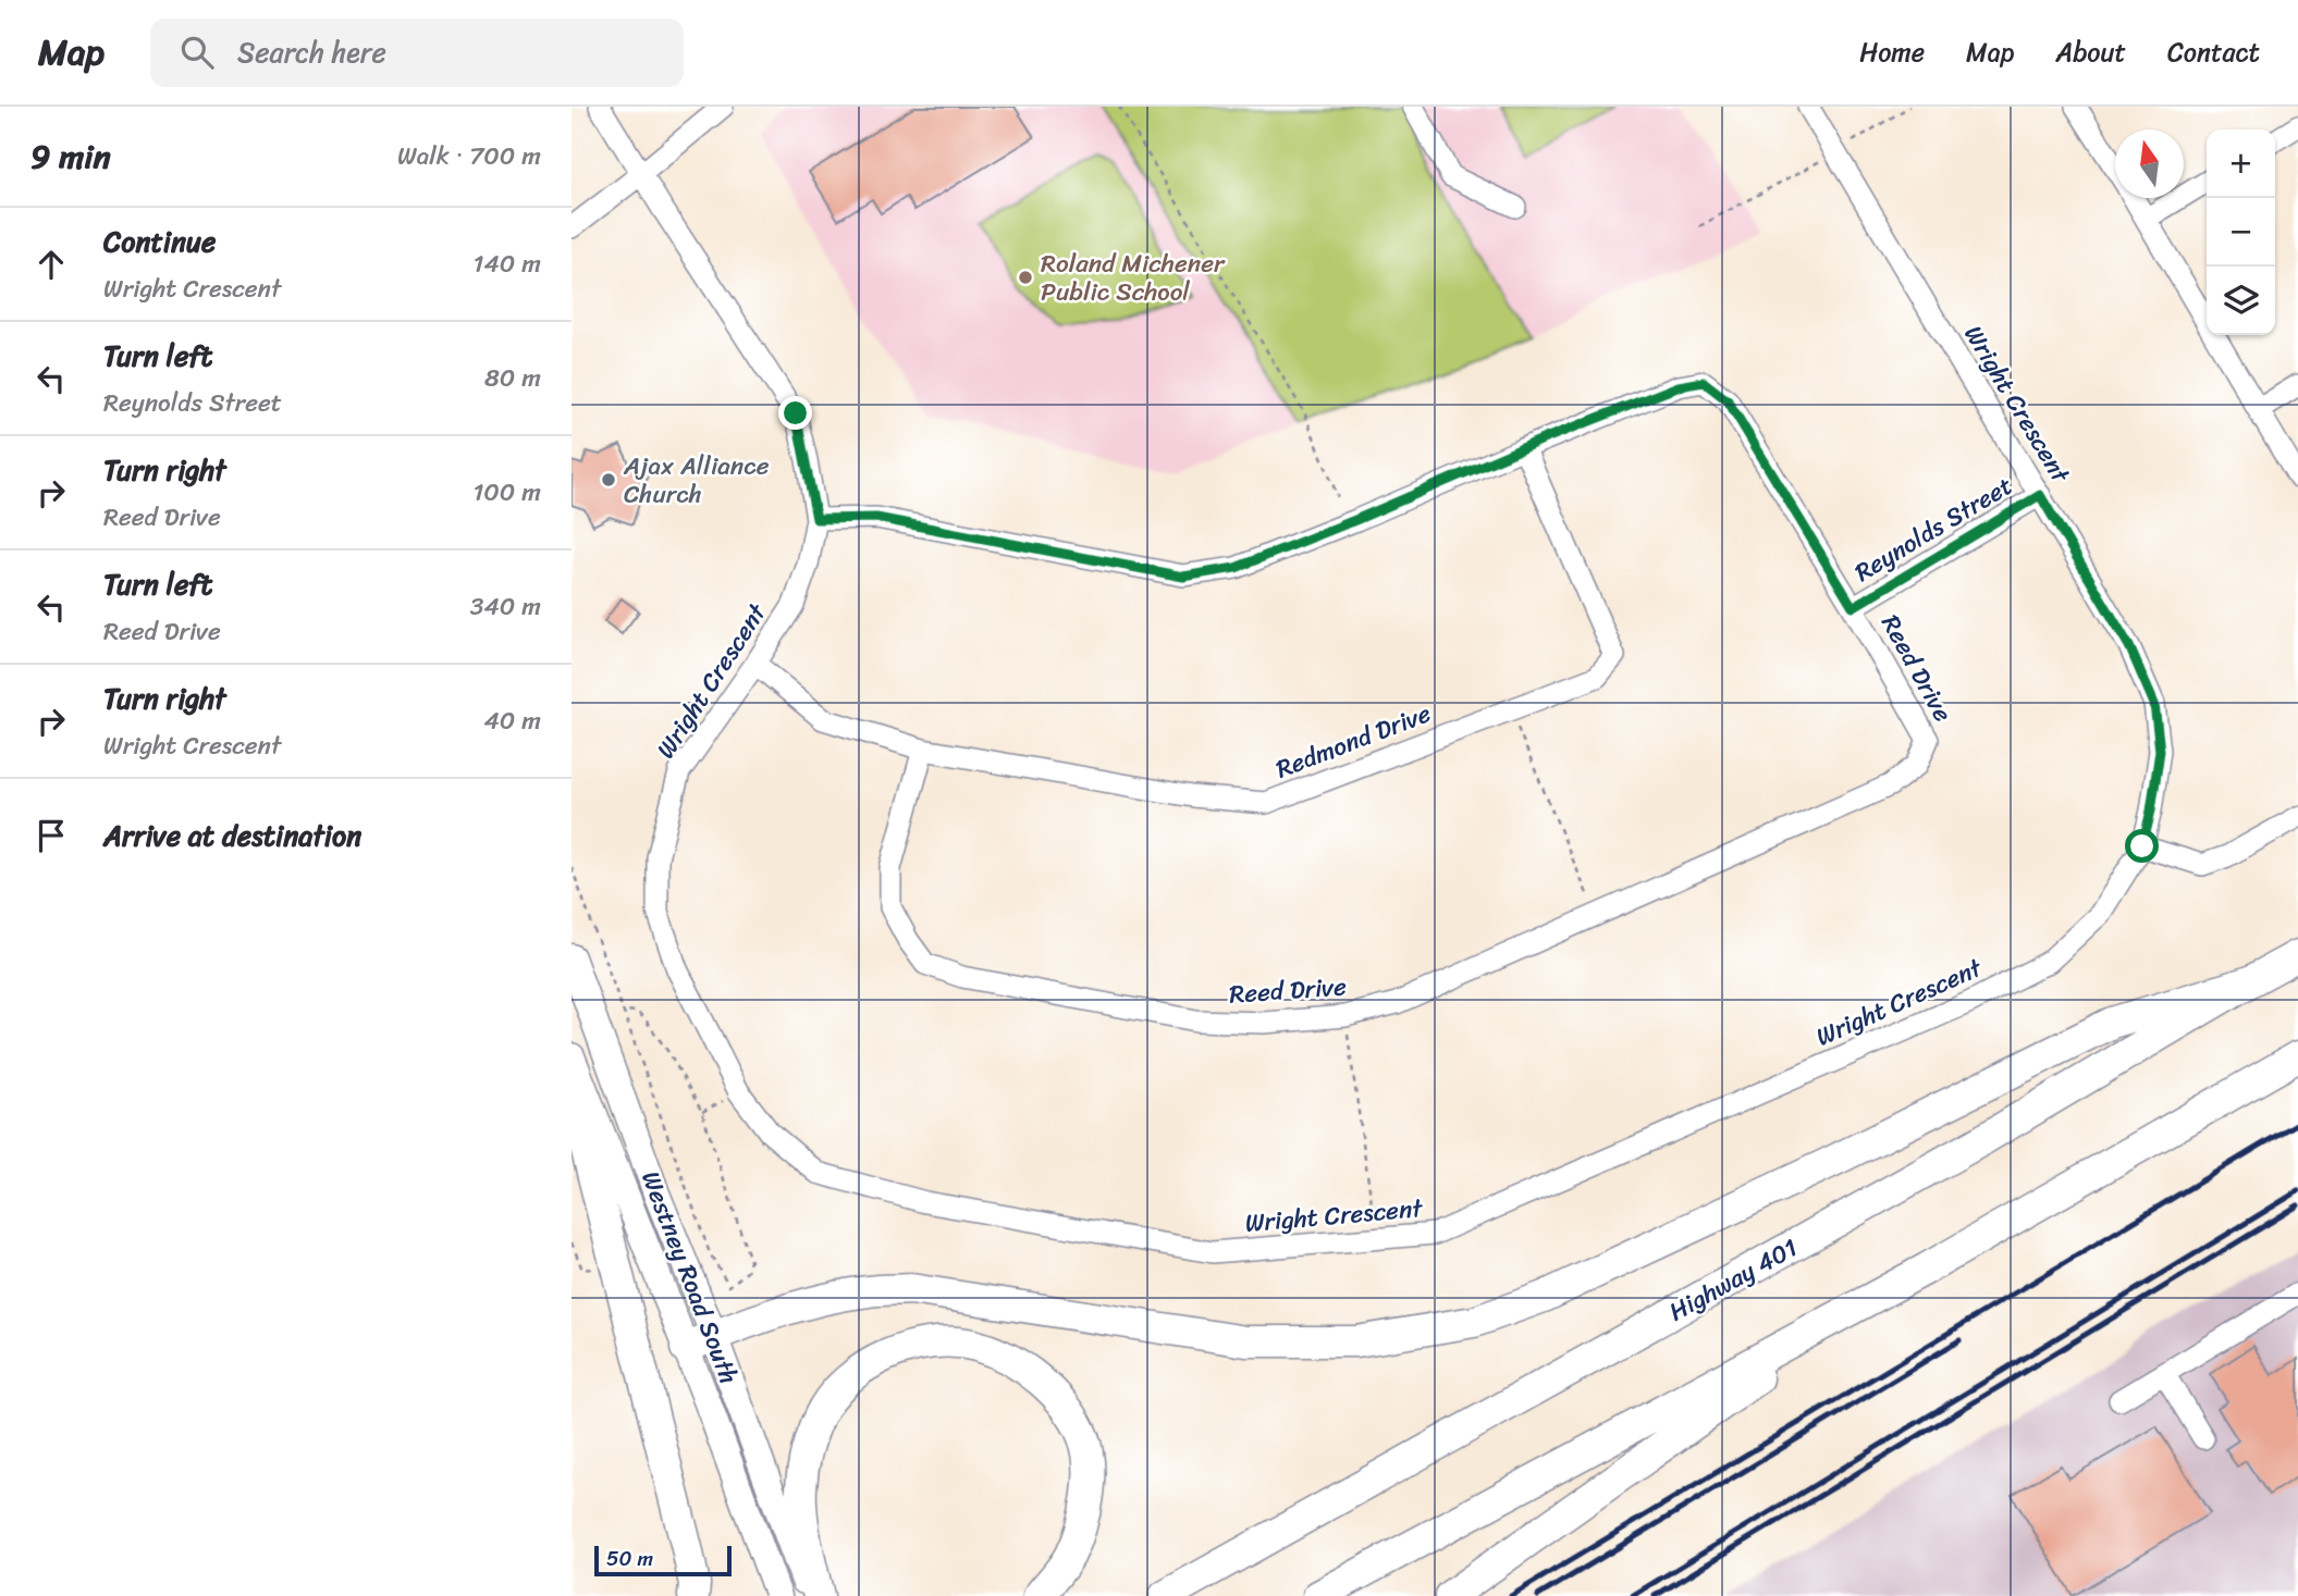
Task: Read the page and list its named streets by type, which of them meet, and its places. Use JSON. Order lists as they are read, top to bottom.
{
  "streets": {
    "highway": ["Highway 401"],
    "main road": ["Westney Road South"],
    "street": [
      "Wright Crescent",
      "Reynolds Street",
      "Reed Drive",
      "Redmond Drive"
    ]
  },
  "crossings": [
    ["Wright Crescent", "Reynolds Street"],
    ["Wright Crescent", "Reed Drive"],
    ["Wright Crescent", "Redmond Drive"],
    ["Reynolds Street", "Reed Drive"],
    ["Reed Drive", "Redmond Drive"]
  ],
  "places": ["Roland Michener Public School", "Ajax Alliance Church"],
  "scale_bar": "50 m",
  "north": "top",
  "page": {
    "header": "Map",
    "search": "Search here",
    "nav": [
      "Home",
      "Map",
      "About",
      "Contact"
    ],
    "heading": ["9 min", "Walk · 700 m"],
    "map_buttons": ["+", "−"],
    "list": [
      ["Continue", "Wright Crescent", "140 m"],
      ["Turn left", "Reynolds Street", "80 m"],
      ["Turn right", "Reed Drive", "100 m"],
      ["Turn left", "Reed Drive", "340 m"],
      ["Turn right", "Wright Crescent", "40 m"],
      "Arrive at destination"
    ],
    "scale": "50 m"
  }
}
